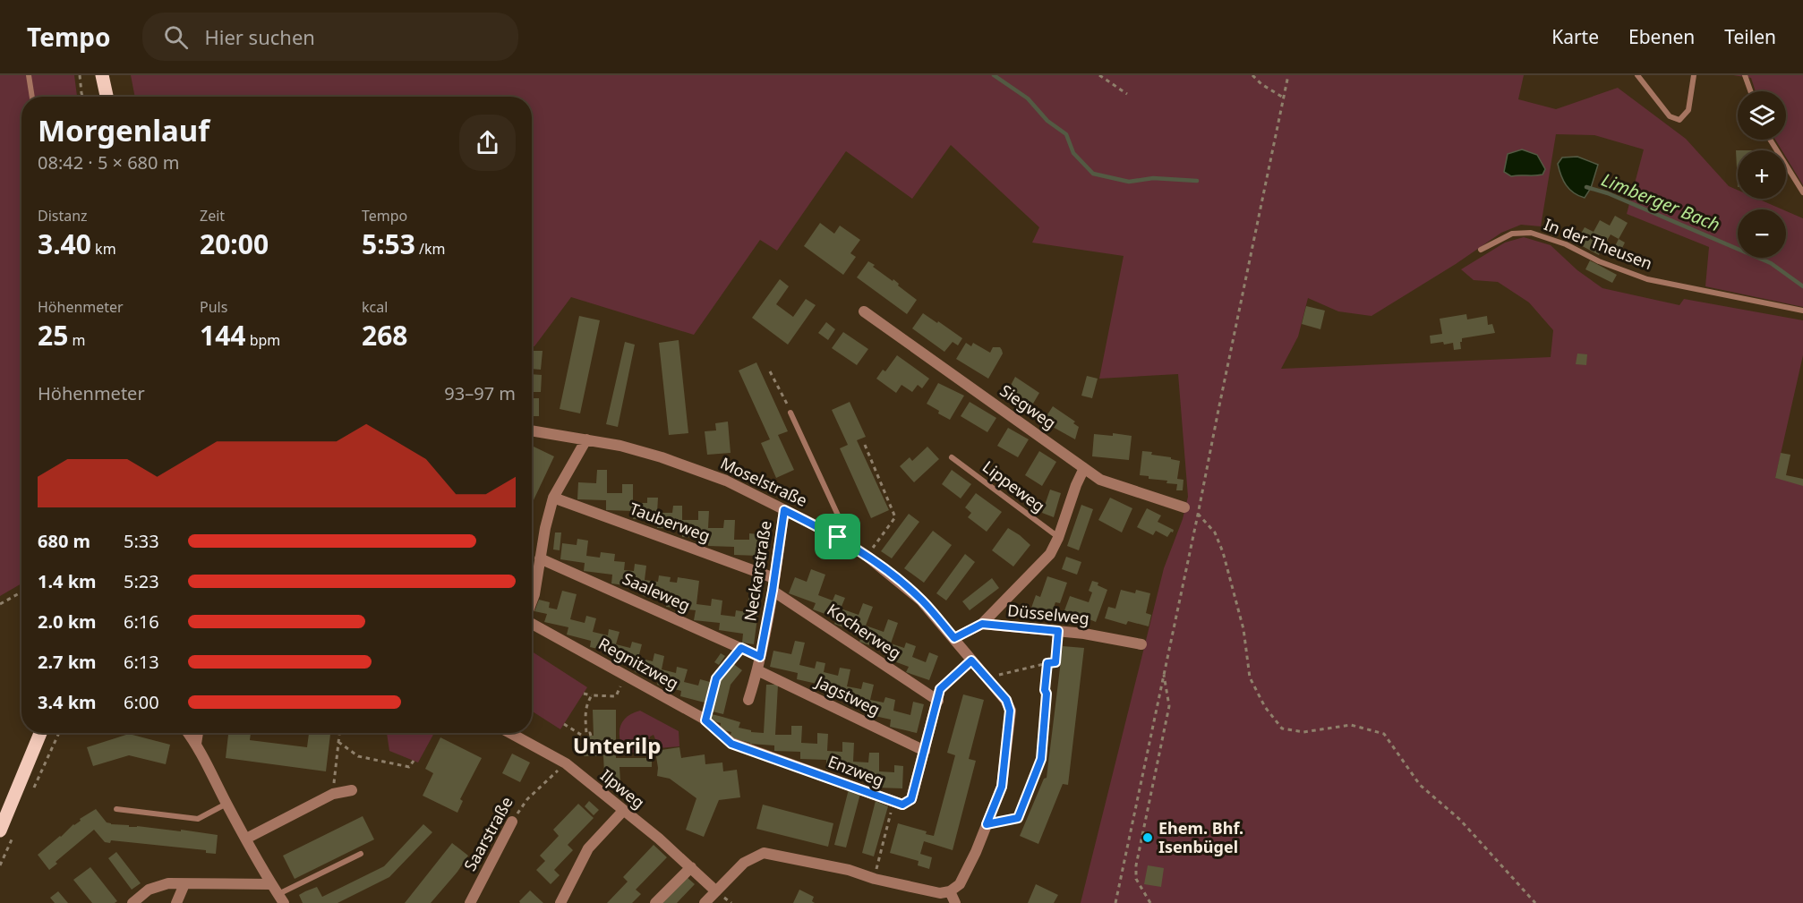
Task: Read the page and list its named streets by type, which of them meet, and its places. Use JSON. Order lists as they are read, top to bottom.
{
  "streets": {
    "street": [
      "Siegweg",
      "Moselstraße",
      "Tauberweg",
      "Neckarstraße",
      "Saaleweg",
      "Düsselweg",
      "Kocherweg",
      "Regnitzweg",
      "Jagstweg",
      "Enzweg",
      "Ilpweg",
      "Saarstraße"
    ],
    "lane": ["In der Theusen", "Lippeweg"]
  },
  "crossings": [
    ["Moselstraße", "Neckarstraße"],
    ["Moselstraße", "Enzweg"],
    ["Tauberweg", "Neckarstraße"],
    ["Neckarstraße", "Saaleweg"],
    ["Neckarstraße", "Kocherweg"],
    ["Neckarstraße", "Jagstweg"],
    ["Kocherweg", "Enzweg"],
    ["Regnitzweg", "Enzweg"],
    ["Jagstweg", "Enzweg"],
    ["Ilpweg", "Saarstraße"]
  ],
  "districts": ["Unterilp"],
  "water": ["Limberger Bach"],
  "places": ["Ehem. Bhf. Isenbügel"],
  "page": {
    "header": "Tempo",
    "search": "Hier suchen",
    "nav": ["Karte", "Ebenen", "Teilen"],
    "map_buttons": ["+", "−"],
    "heading": ["Morgenlauf", "08:42 · 5 × 680 m"],
    "stats": [
      ["Distanz", "3.40 km"],
      ["Zeit", "20:00"],
      ["Tempo", "5:53 /km"],
      ["Höhenmeter", "25 m"],
      ["Puls", "144 bpm"],
      ["kcal", "268"]
    ],
    "chart": ["Höhenmeter", "93–97 m"],
    "list": [
      {
        "name": "680 m",
        "note": "5:33"
      },
      {
        "name": "1.4 km",
        "note": "5:23"
      },
      {
        "name": "2.0 km",
        "note": "6:16"
      },
      {
        "name": "2.7 km",
        "note": "6:13"
      },
      {
        "name": "3.4 km",
        "note": "6:00"
      }
    ]
  }
}
